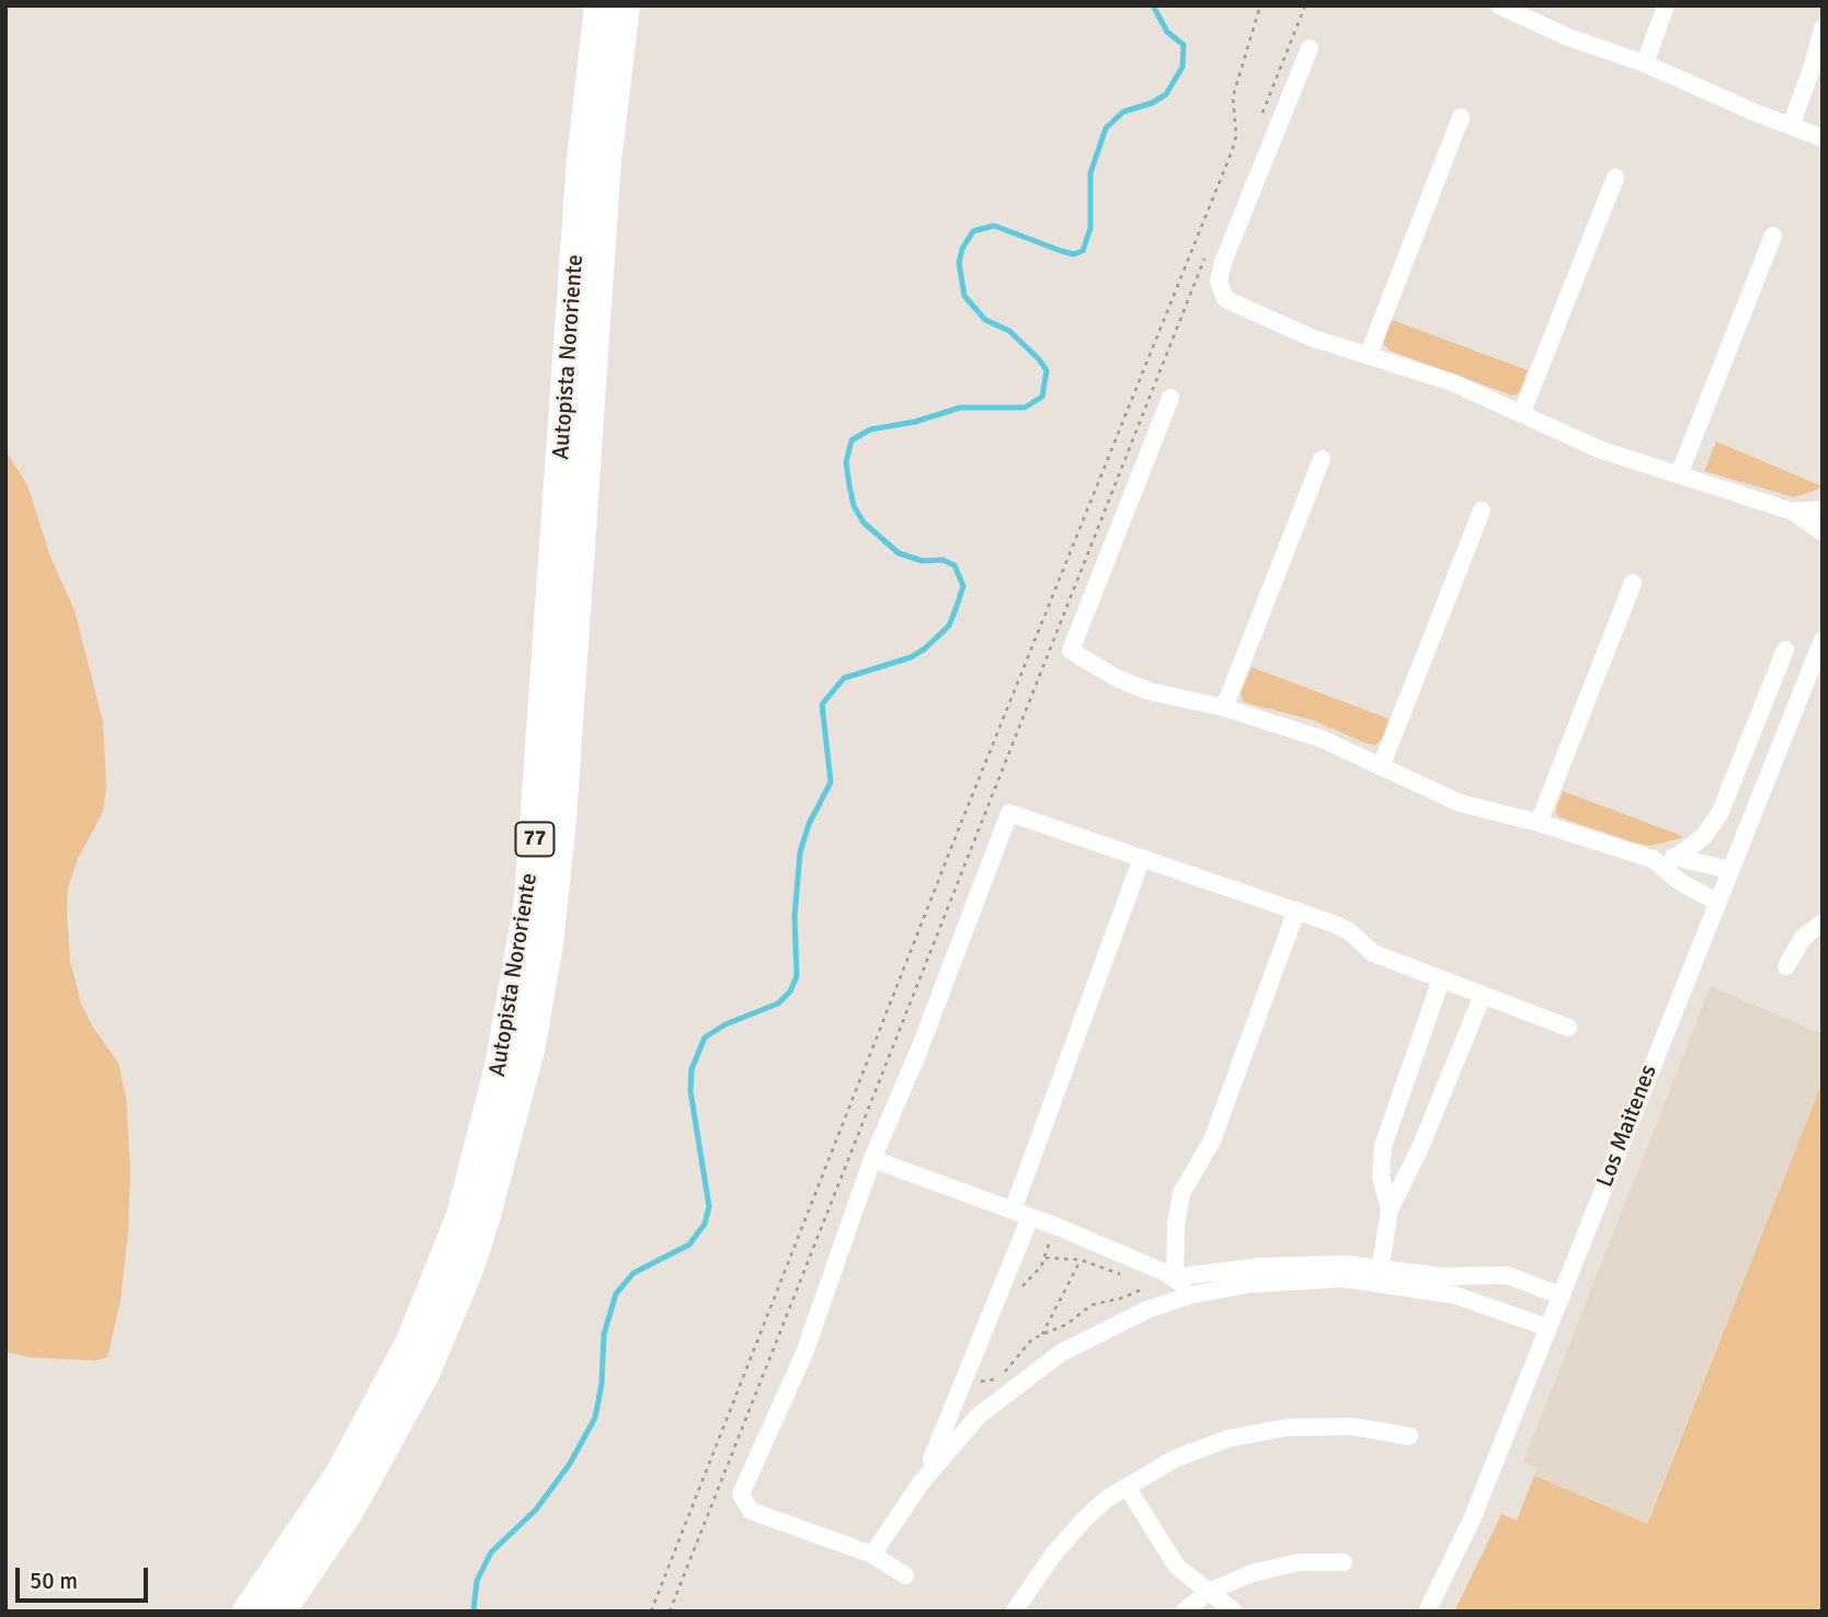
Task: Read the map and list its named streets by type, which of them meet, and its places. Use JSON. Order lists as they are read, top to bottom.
{
  "streets": {
    "highway": ["Autopista Nororiente", "77"],
    "street": ["Los Maitenes"]
  },
  "scale_bar": "50 m"
}
